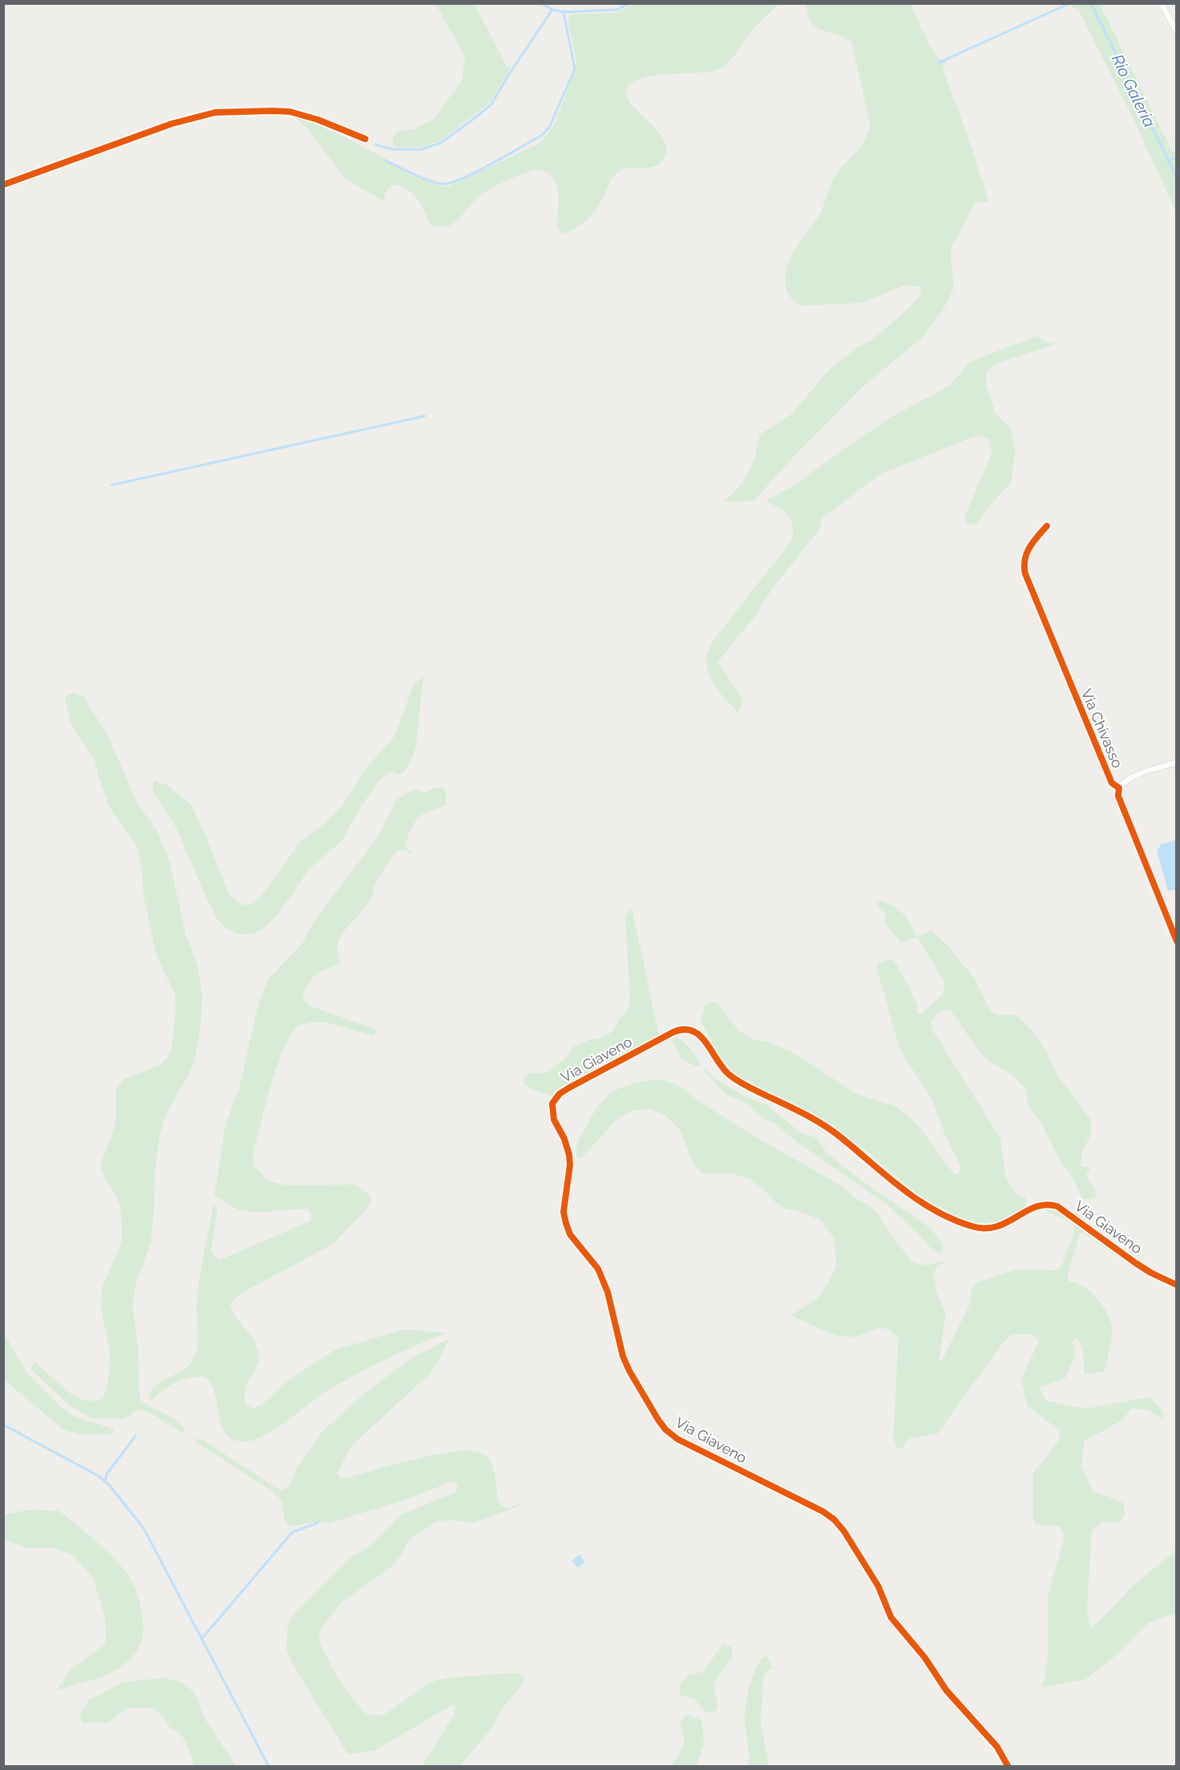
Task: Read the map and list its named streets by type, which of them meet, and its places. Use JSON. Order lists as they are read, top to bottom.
{
  "streets": {
    "street": ["Via Chivasso", "Via Giaveno"]
  },
  "water": ["Rio Galeria"]
}
